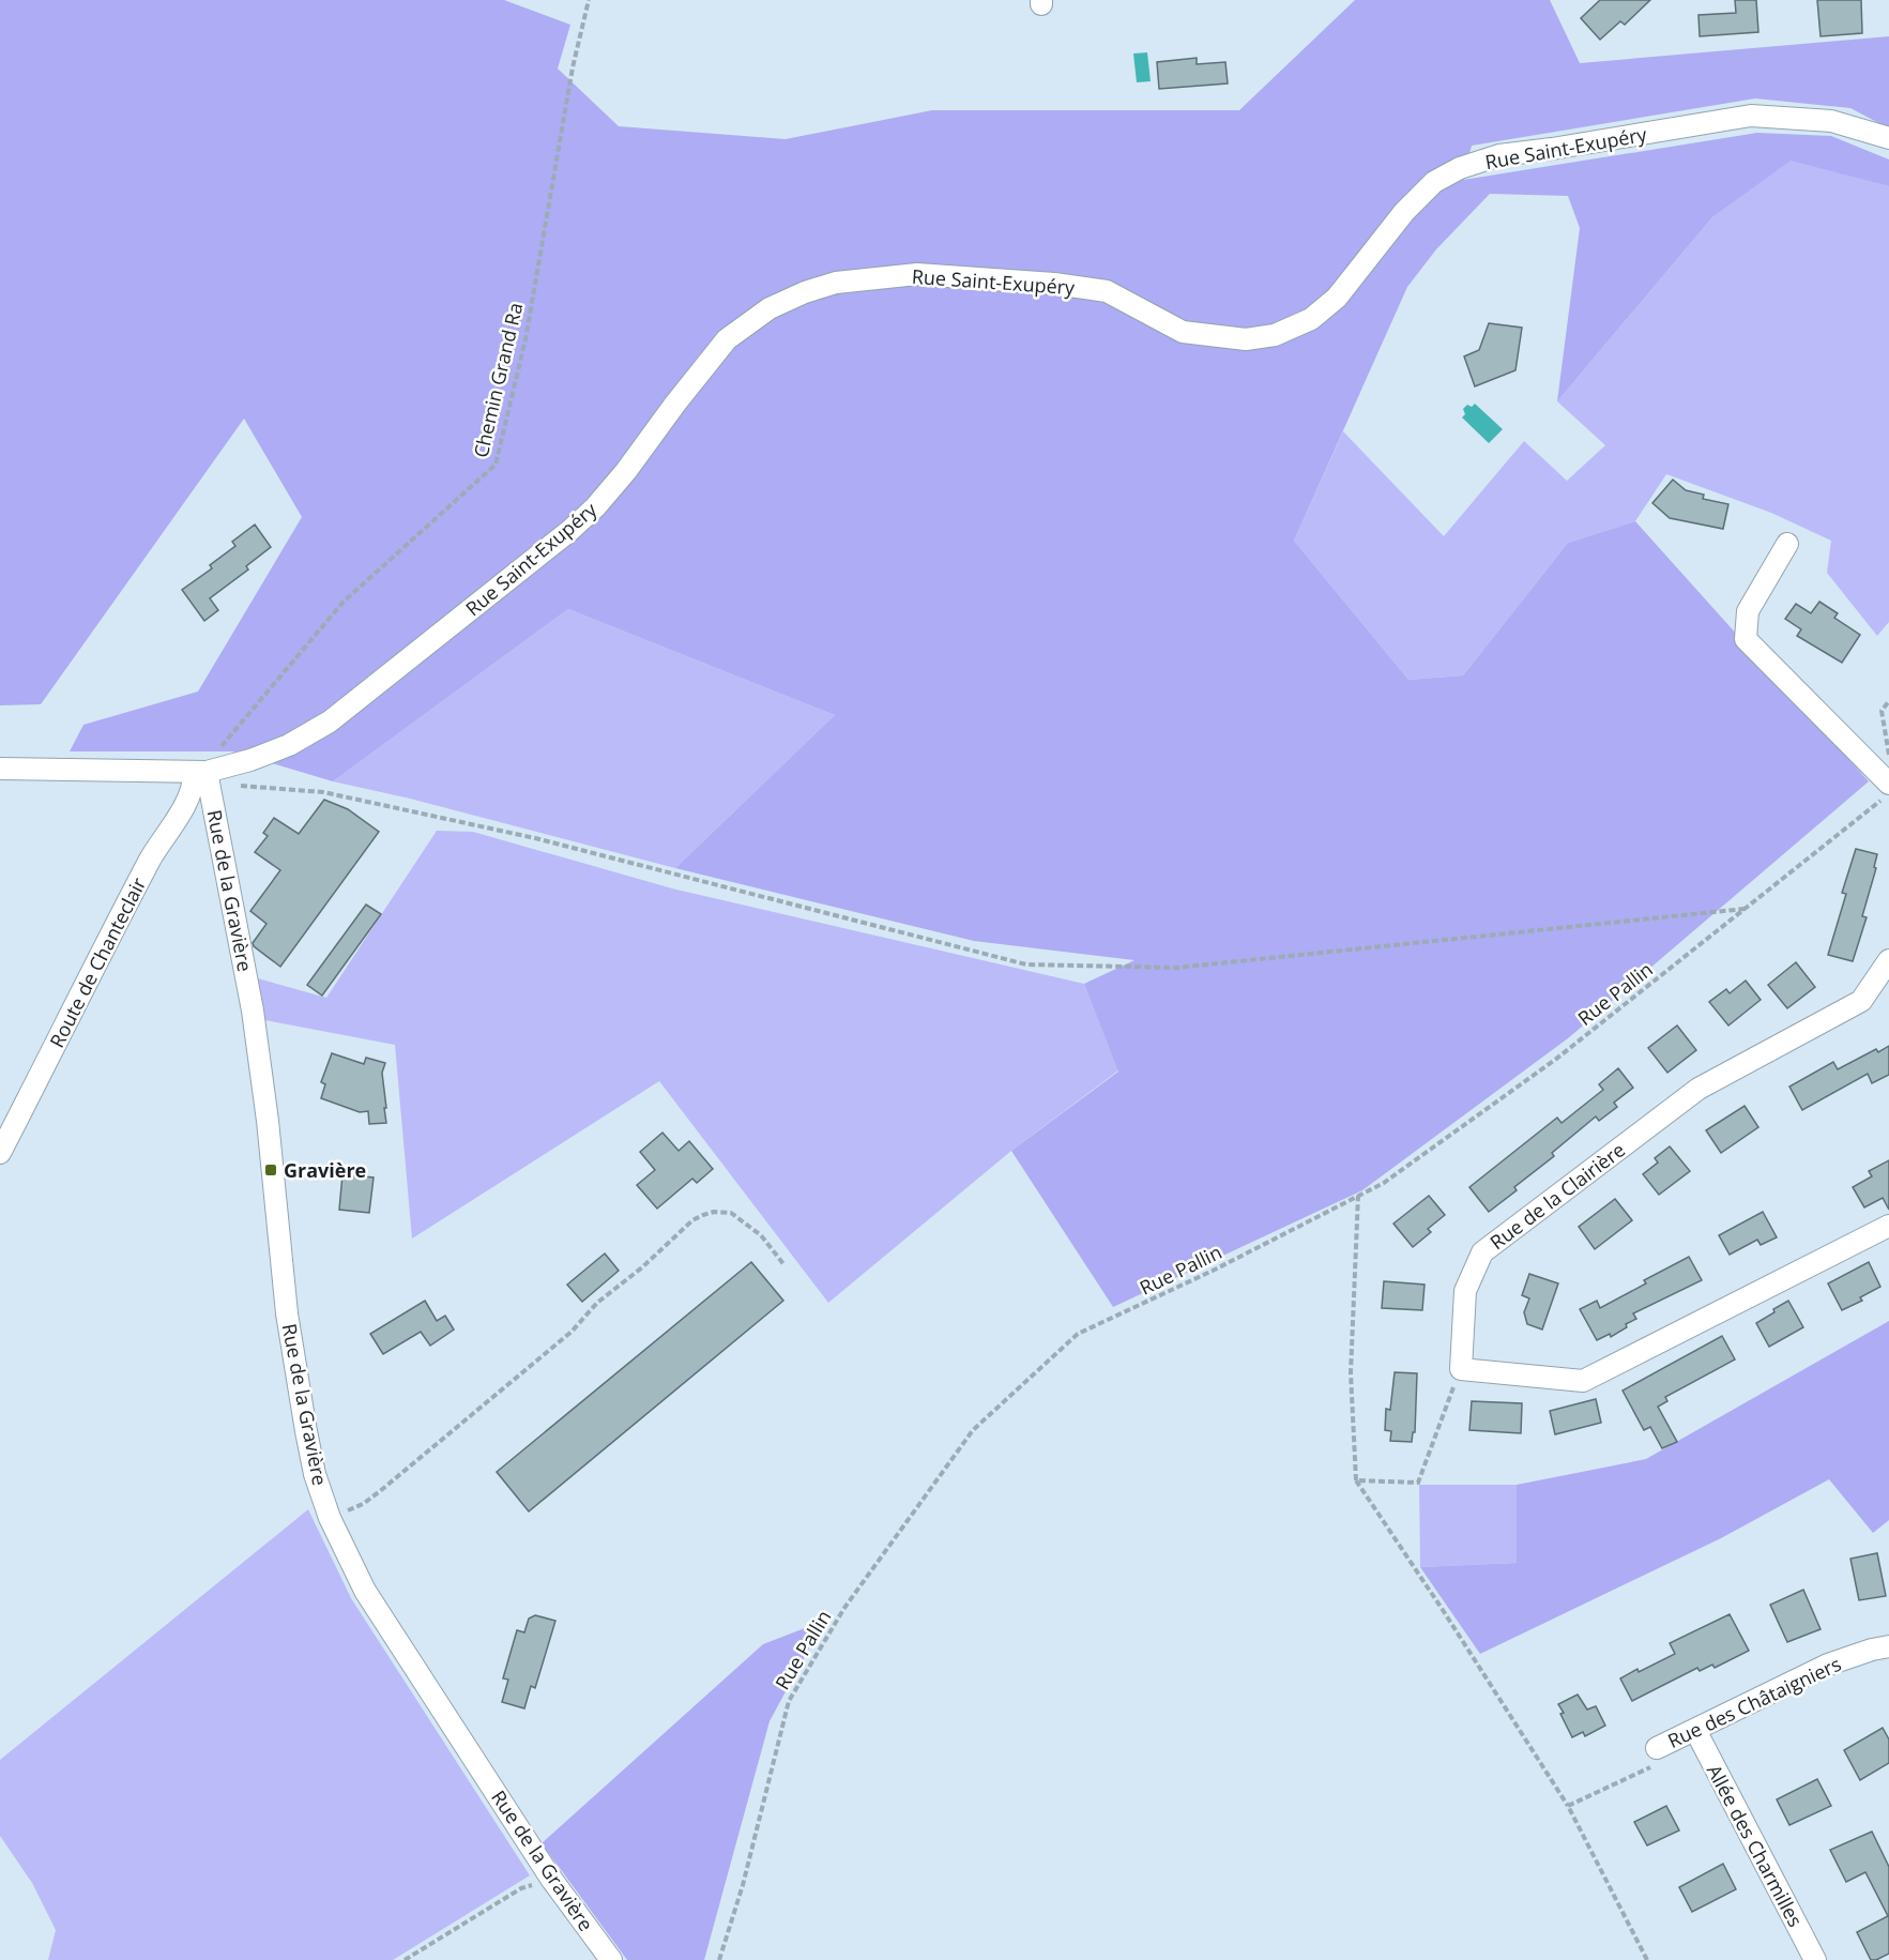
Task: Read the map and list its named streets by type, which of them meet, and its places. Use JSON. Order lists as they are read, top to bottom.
{
  "streets": {
    "street": [
      "Rue Saint-Exupéry",
      "Rue de la Gravière",
      "Route de Chanteclair",
      "Rue de la Clairière",
      "Rue des Châtaigniers",
      "Allée des Charmilles"
    ],
    "path": ["Chemin Grand Ra", "Rue Pallin"]
  },
  "crossings": [
    ["Rue Saint-Exupéry", "Chemin Grand Ra"],
    ["Rue Saint-Exupéry", "Rue de la Gravière"],
    ["Rue Saint-Exupéry", "Route de Chanteclair"],
    ["Chemin Grand Ra", "Rue de la Gravière"],
    ["Chemin Grand Ra", "Route de Chanteclair"],
    ["Rue de la Gravière", "Route de Chanteclair"],
    ["Rue des Châtaigniers", "Allée des Charmilles"]
  ],
  "places": {
    "transit": ["Gravière"]
  }
}
